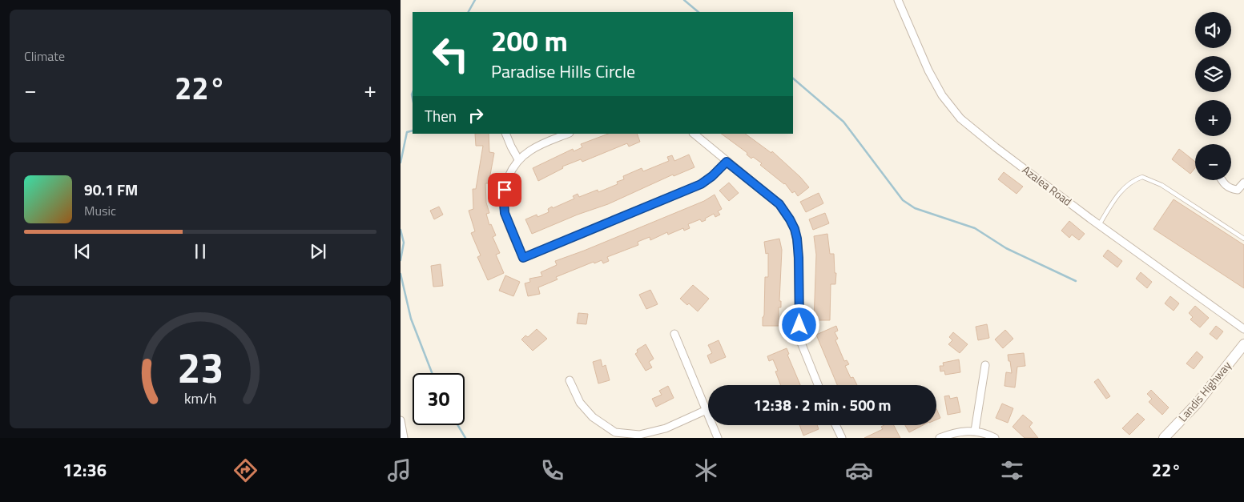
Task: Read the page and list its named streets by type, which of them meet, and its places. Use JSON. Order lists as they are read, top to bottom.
{
  "streets": {
    "main road": ["Landis Highway"],
    "street": ["Azalea Road"]
  },
  "page": {
    "tile": "Climate",
    "map_buttons": ["+", "−"],
    "turn": ["200 m", "Paradise Hills Circle"],
    "heat": ["−", "22°", "+"],
    "then": "Then",
    "song": ["90.1 FM", "Music"],
    "limit": "30",
    "trip": "12:38 · 2 min · 500 m",
    "tabs": ["12:36", "22°"],
    "gauge": ["23", "km/h"]
  }
}
